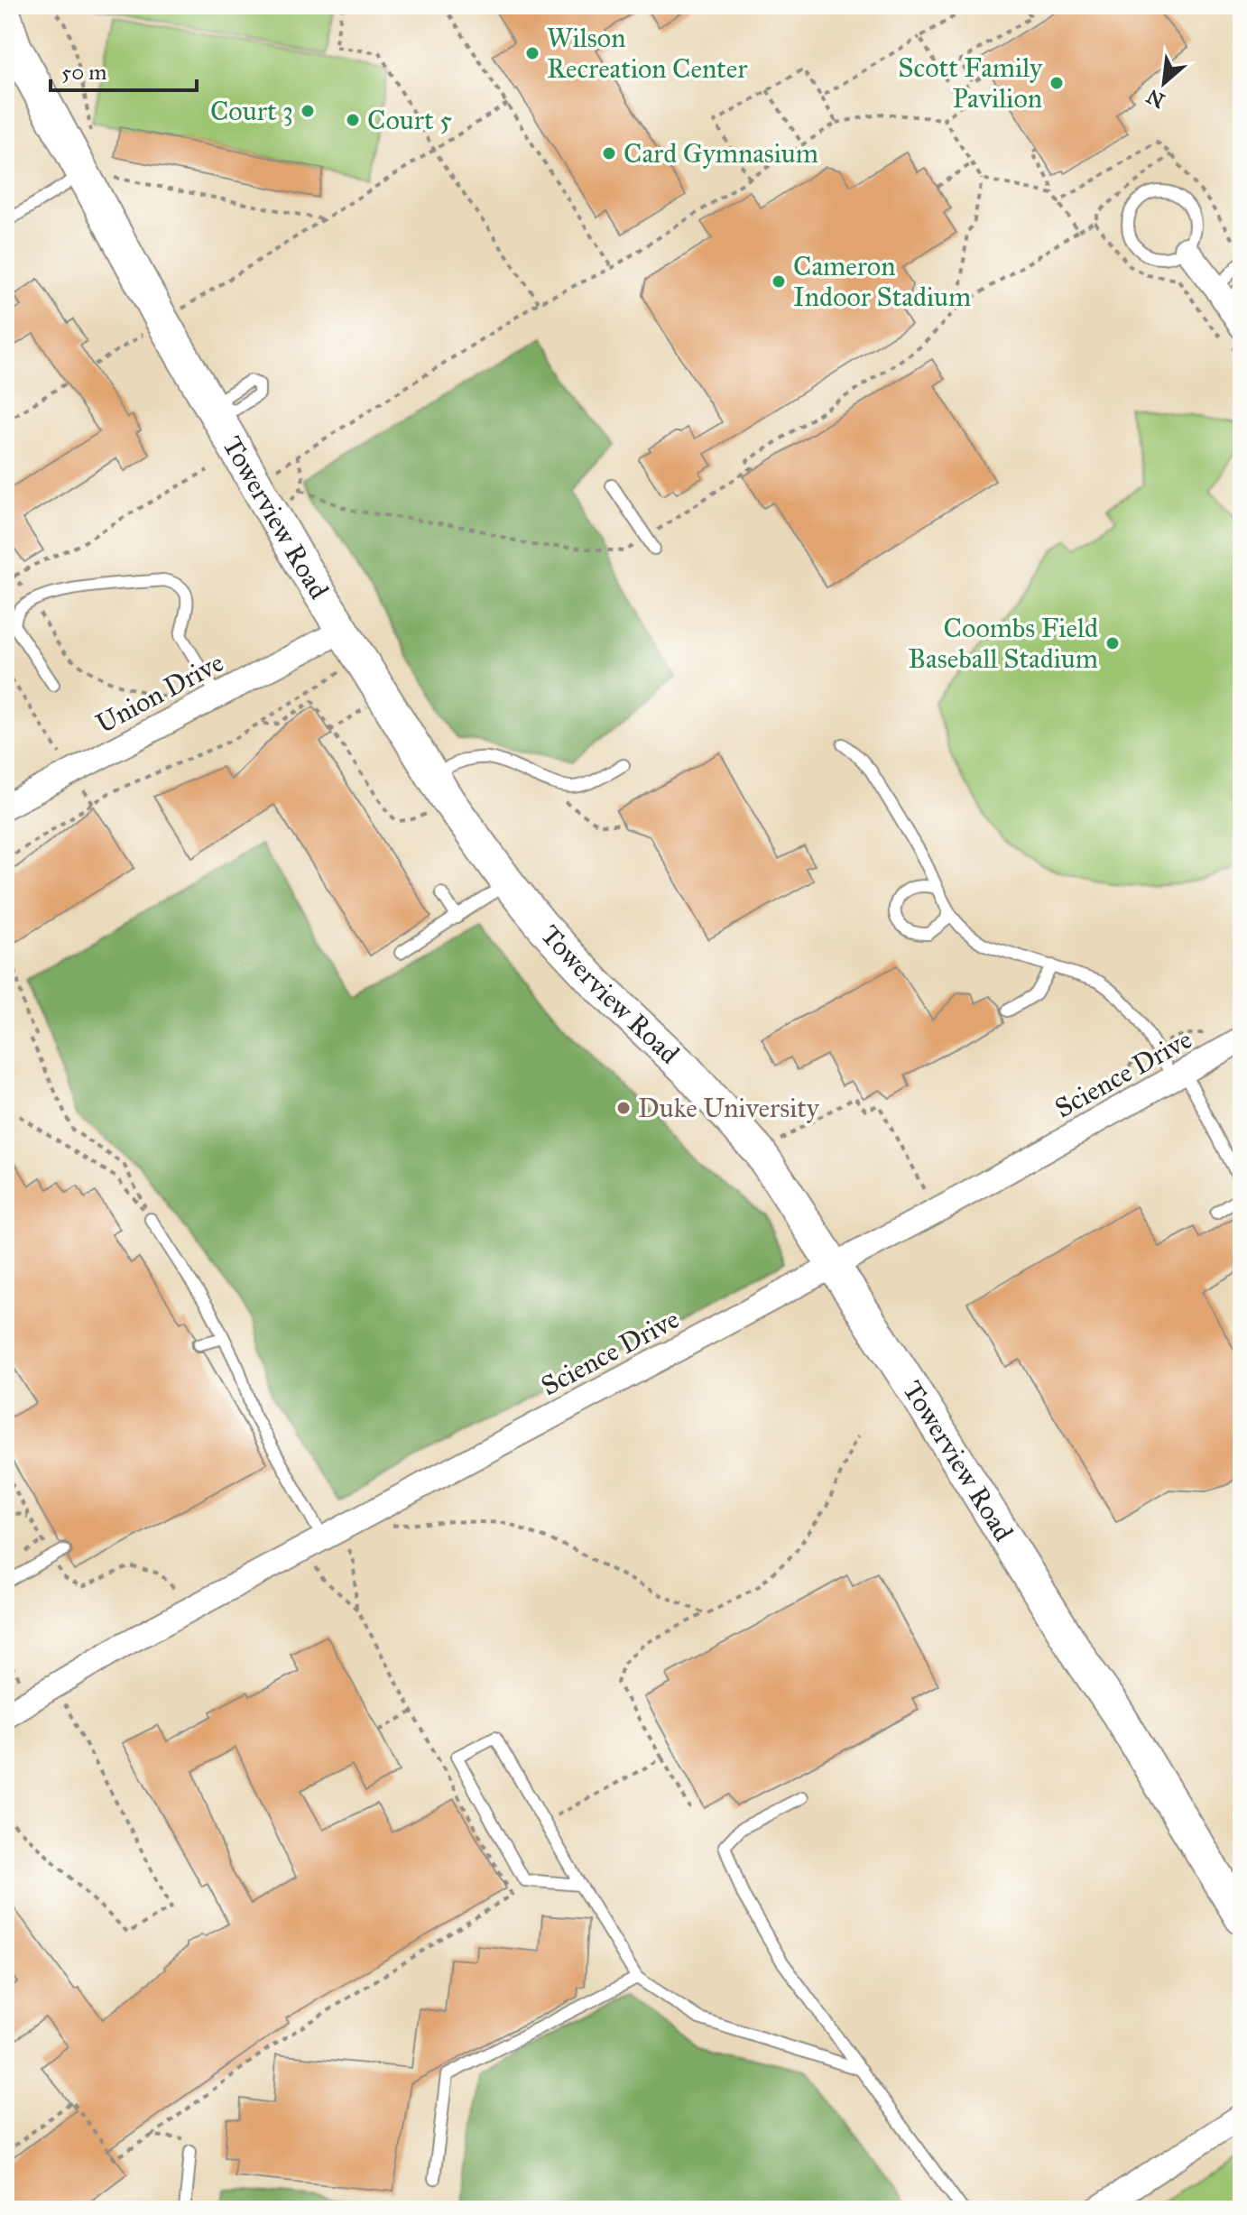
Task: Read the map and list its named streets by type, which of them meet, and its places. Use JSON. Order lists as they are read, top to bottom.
{
  "streets": {
    "street": ["Towerview Road", "Union Drive", "Science Drive"]
  },
  "crossings": [
    ["Towerview Road", "Union Drive"],
    ["Towerview Road", "Science Drive"]
  ],
  "places": [
    "Wilson Recreation Center",
    "Scott Family Pavilion",
    "Court 3",
    "Court 5",
    "Card Gymnasium",
    "Cameron Indoor Stadium",
    "Coombs Field Baseball Stadium",
    "Duke University"
  ],
  "scale_bar": "50 m",
  "north": "bottom left"
}
